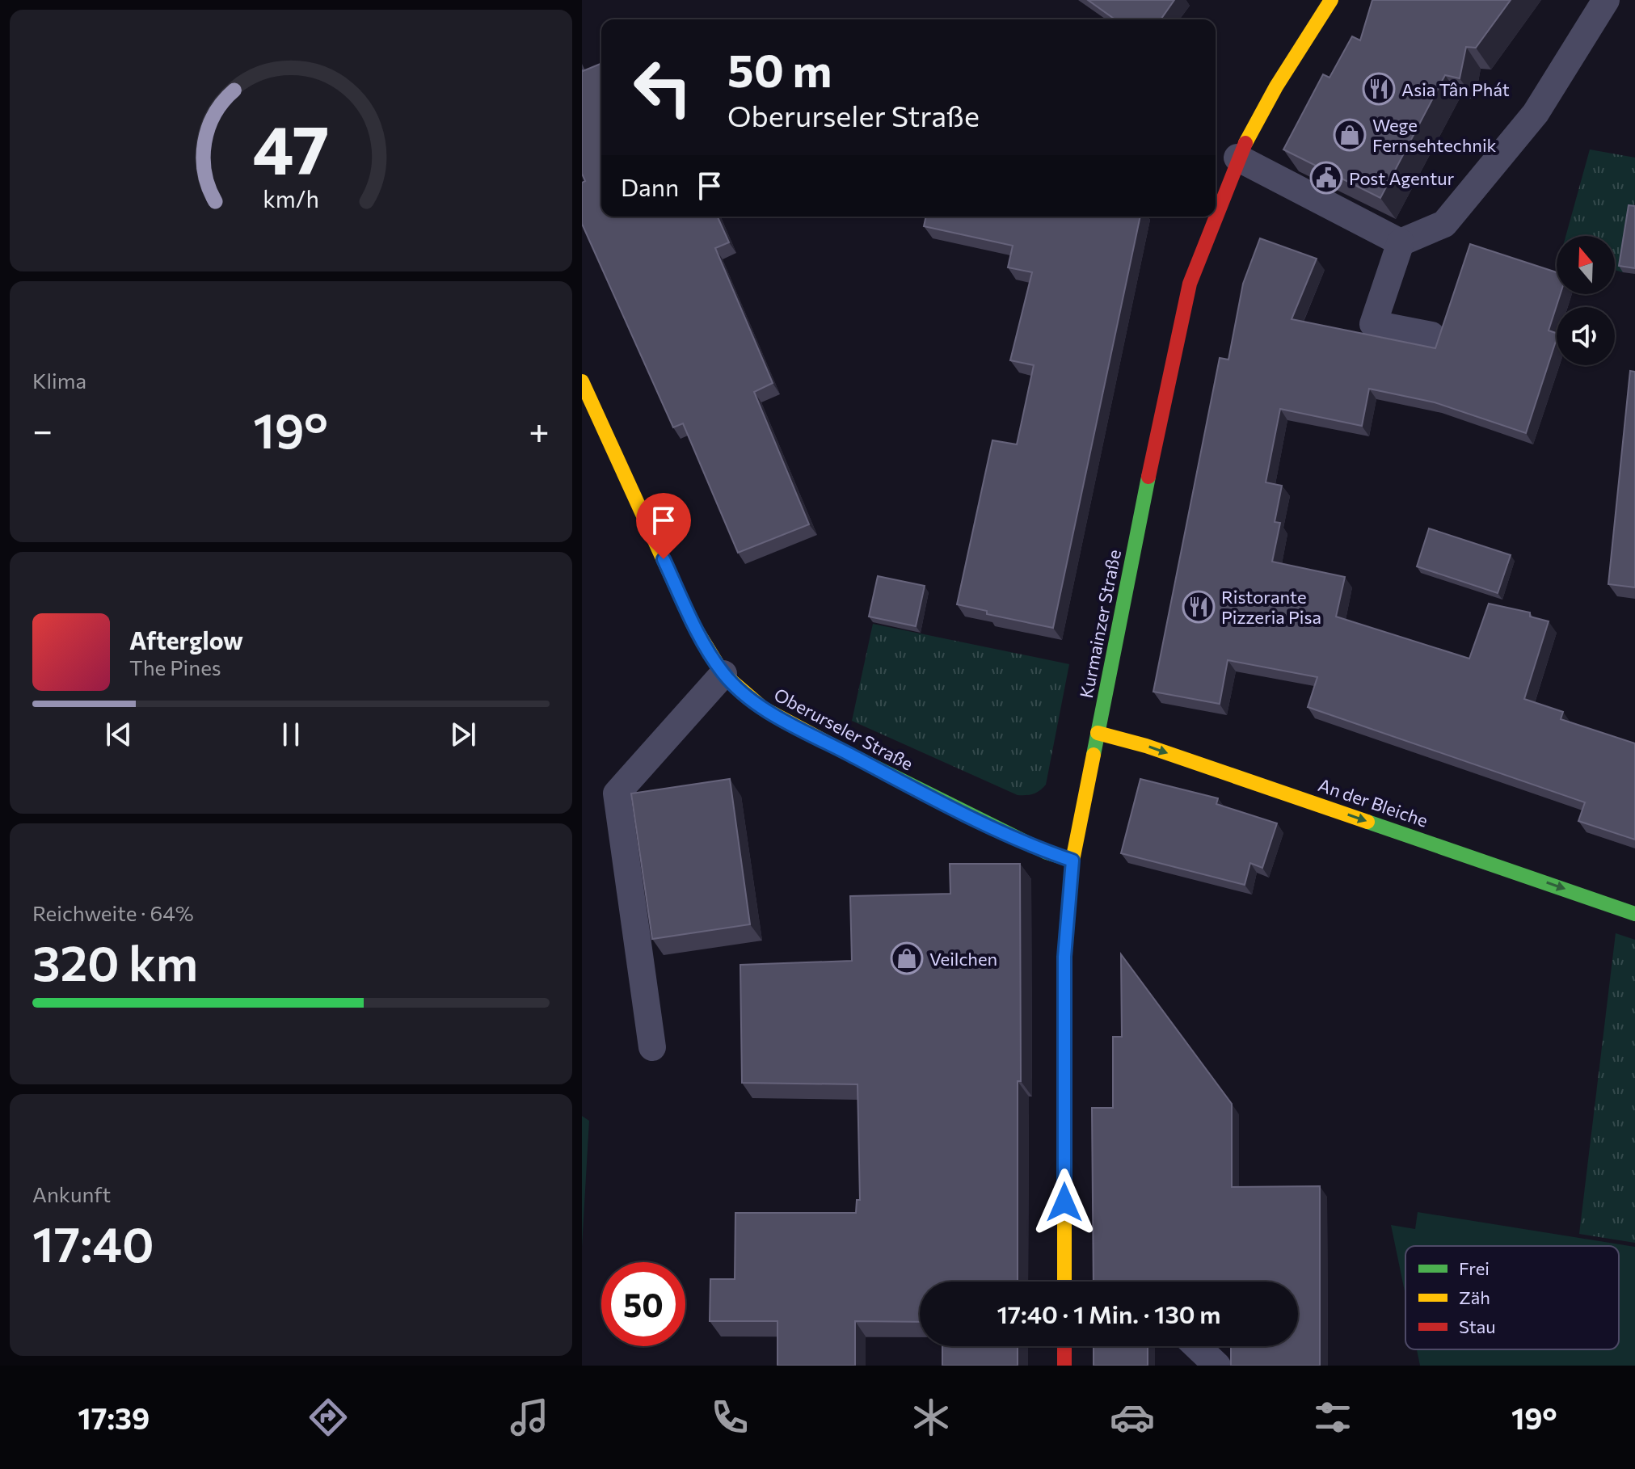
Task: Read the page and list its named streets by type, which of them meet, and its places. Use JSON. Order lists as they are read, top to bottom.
{
  "streets": {
    "main road": ["Kurmainzer Straße", "Oberurseler Straße", "An der Bleiche"]
  },
  "crossings": [
    ["Kurmainzer Straße", "Oberurseler Straße"],
    ["Kurmainzer Straße", "An der Bleiche"]
  ],
  "one_way": ["An der Bleiche"],
  "places": {
    "restaurant": ["Asia Tân Phát", "Ristorante Pizzeria Pisa"],
    "shop": ["Wege Fernsehtechnik", "Veilchen"],
    "public building": ["Post Agentur"]
  },
  "legend": ["Frei", "Zäh", "Stau"],
  "north": "top",
  "page": {
    "turn": ["50 m", "Oberurseler Straße"],
    "then": "Dann",
    "tile": [
      "Klima",
      ["Reichweite · 64%", "320 km"],
      ["Ankunft", "17:40"]
    ],
    "heat": ["−", "19°", "+"],
    "song": ["Afterglow", "The Pines"],
    "limit": "50",
    "trip": "17:40 · 1 Min. · 130 m",
    "tabs": ["17:39", "19°"],
    "gauge": ["47", "km/h"]
  }
}
